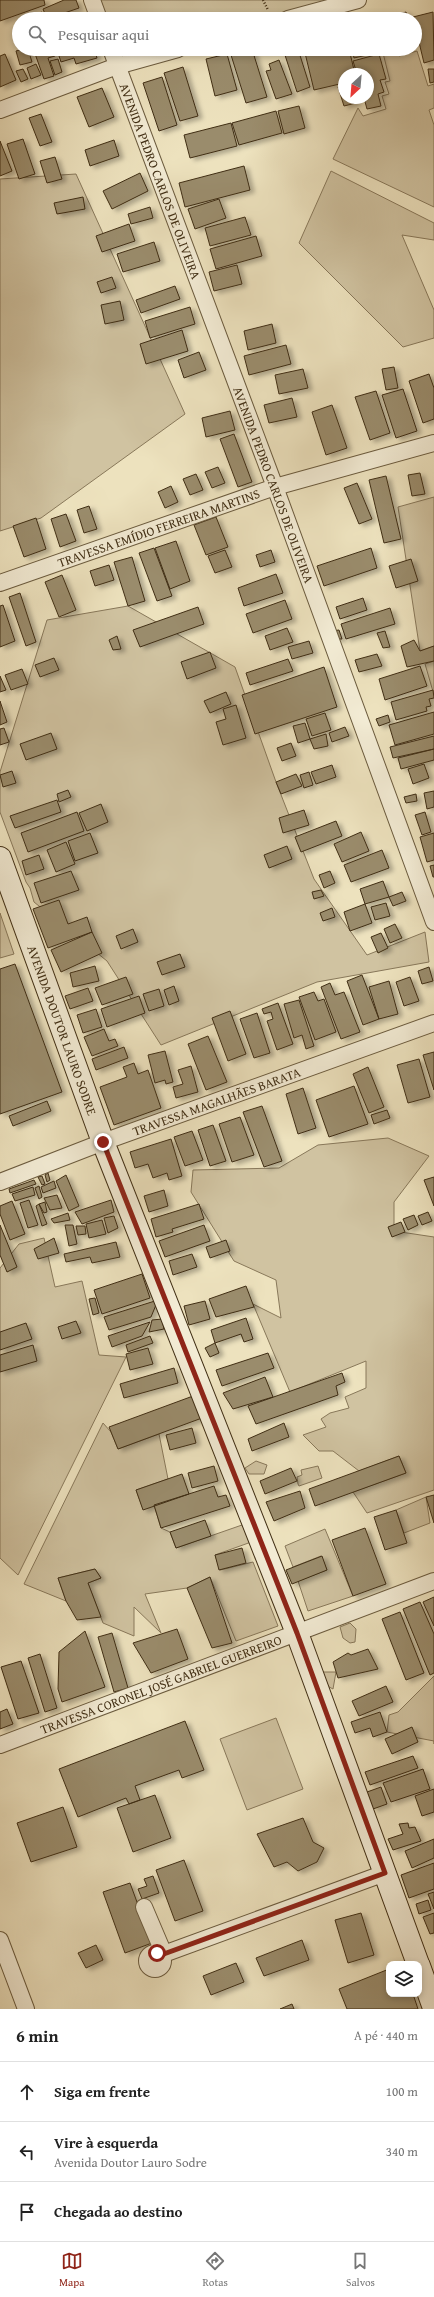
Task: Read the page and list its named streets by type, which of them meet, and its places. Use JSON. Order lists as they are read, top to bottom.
{
  "streets": {
    "street": [
      "AVENIDA PEDRO CARLOS DE OLIVEIRA",
      "TRAVESSA EMÍDIO FERREIRA MARTINS",
      "AVENIDA DOUTOR LAURO SODRE",
      "TRAVESSA MAGALHÃES BARATA",
      "TRAVESSA CORONEL JOSÉ GABRIEL GUERREIRO"
    ]
  },
  "crossings": [
    ["AVENIDA PEDRO CARLOS DE OLIVEIRA", "TRAVESSA EMÍDIO FERREIRA MARTINS"],
    ["AVENIDA DOUTOR LAURO SODRE", "TRAVESSA MAGALHÃES BARATA"],
    ["AVENIDA DOUTOR LAURO SODRE", "TRAVESSA CORONEL JOSÉ GABRIEL GUERREIRO"]
  ],
  "north": "bottom left",
  "page": {
    "search": "Pesquisar aqui",
    "heading": ["6 min", "A pé · 440 m"],
    "list": [
      ["Siga em frente", "100 m"],
      ["Vire à esquerda", "Avenida Doutor Lauro Sodre", "340 m"],
      "Chegada ao destino"
    ],
    "nav": ["Mapa", "Rotas", "Salvos"]
  }
}
